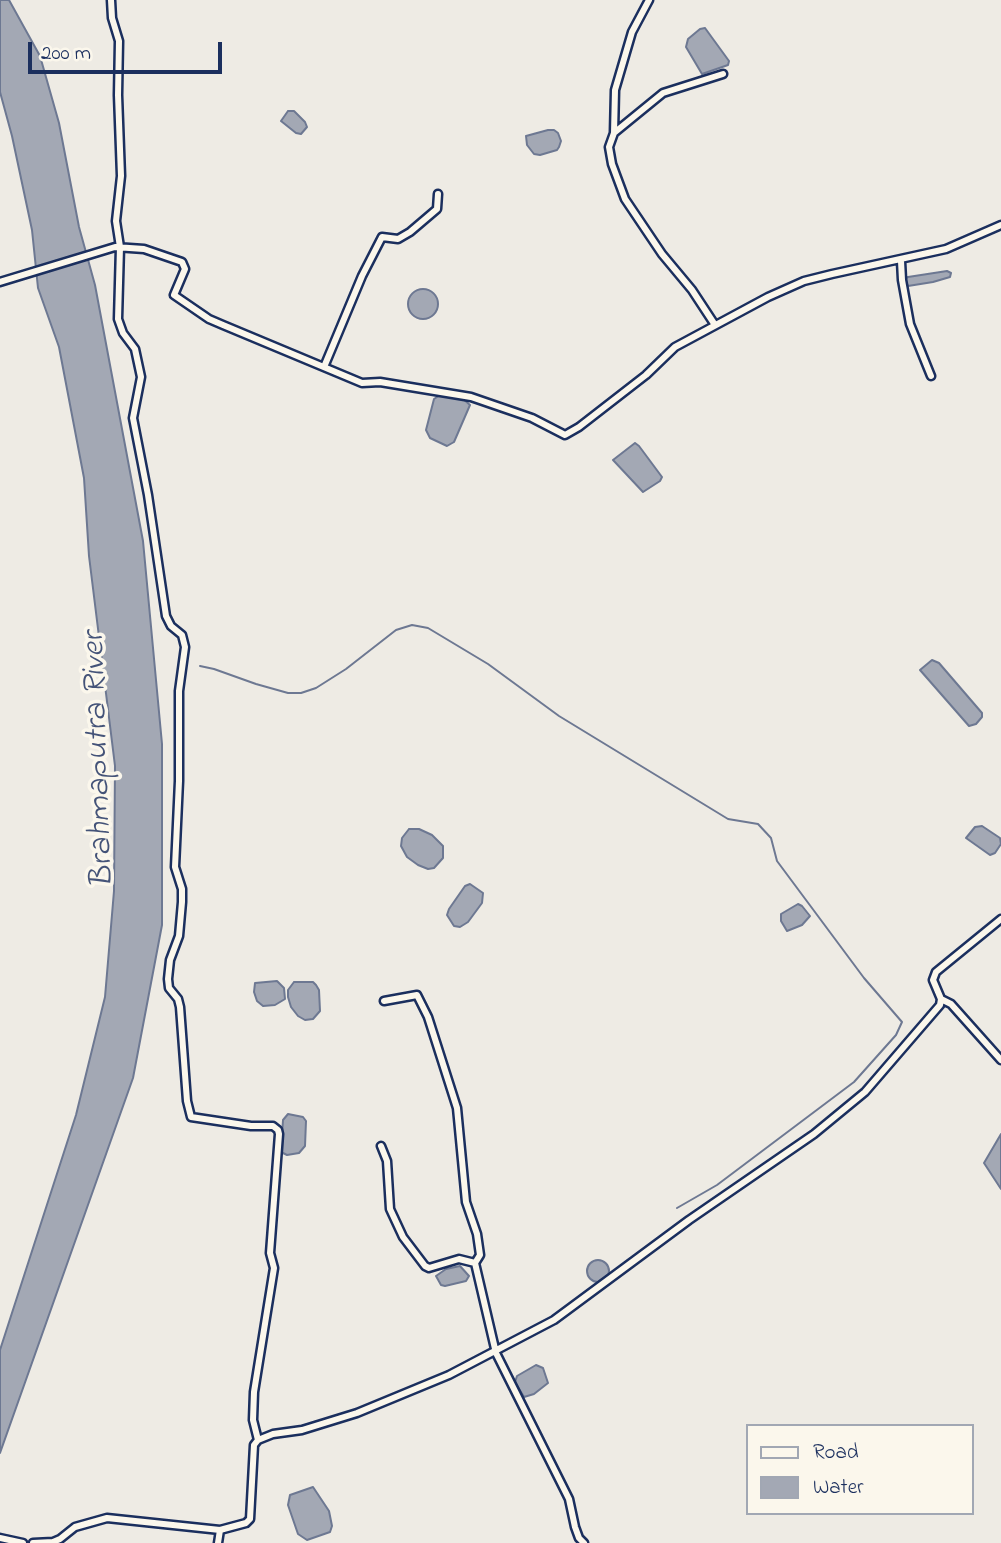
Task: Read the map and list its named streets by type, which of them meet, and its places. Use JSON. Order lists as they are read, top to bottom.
{
  "water": ["Brahmaputra River"],
  "legend": ["Road", "Water"],
  "scale_bar": "200 m"
}
